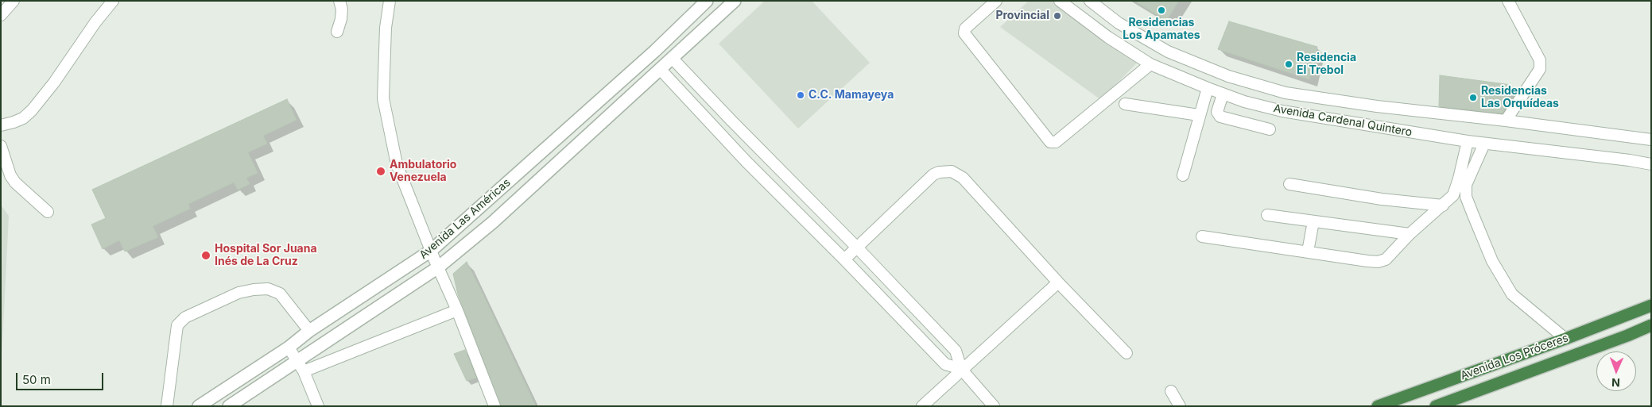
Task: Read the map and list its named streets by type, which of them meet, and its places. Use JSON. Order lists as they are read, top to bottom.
{
  "streets": {
    "highway": ["Avenida Los Próceres"],
    "street": ["Avenida Cardenal Quintero", "Avenida Las Américas"]
  },
  "places": [
    "Residencias Los Apamates",
    "Provincial",
    "Residencia El Trebol",
    "C.C. Mamayeya",
    "Residencias Las Orquídeas",
    "Ambulatorio Venezuela",
    "Hospital Sor Juana Inés de La Cruz"
  ],
  "scale_bar": "50 m",
  "north": "bottom"
}
